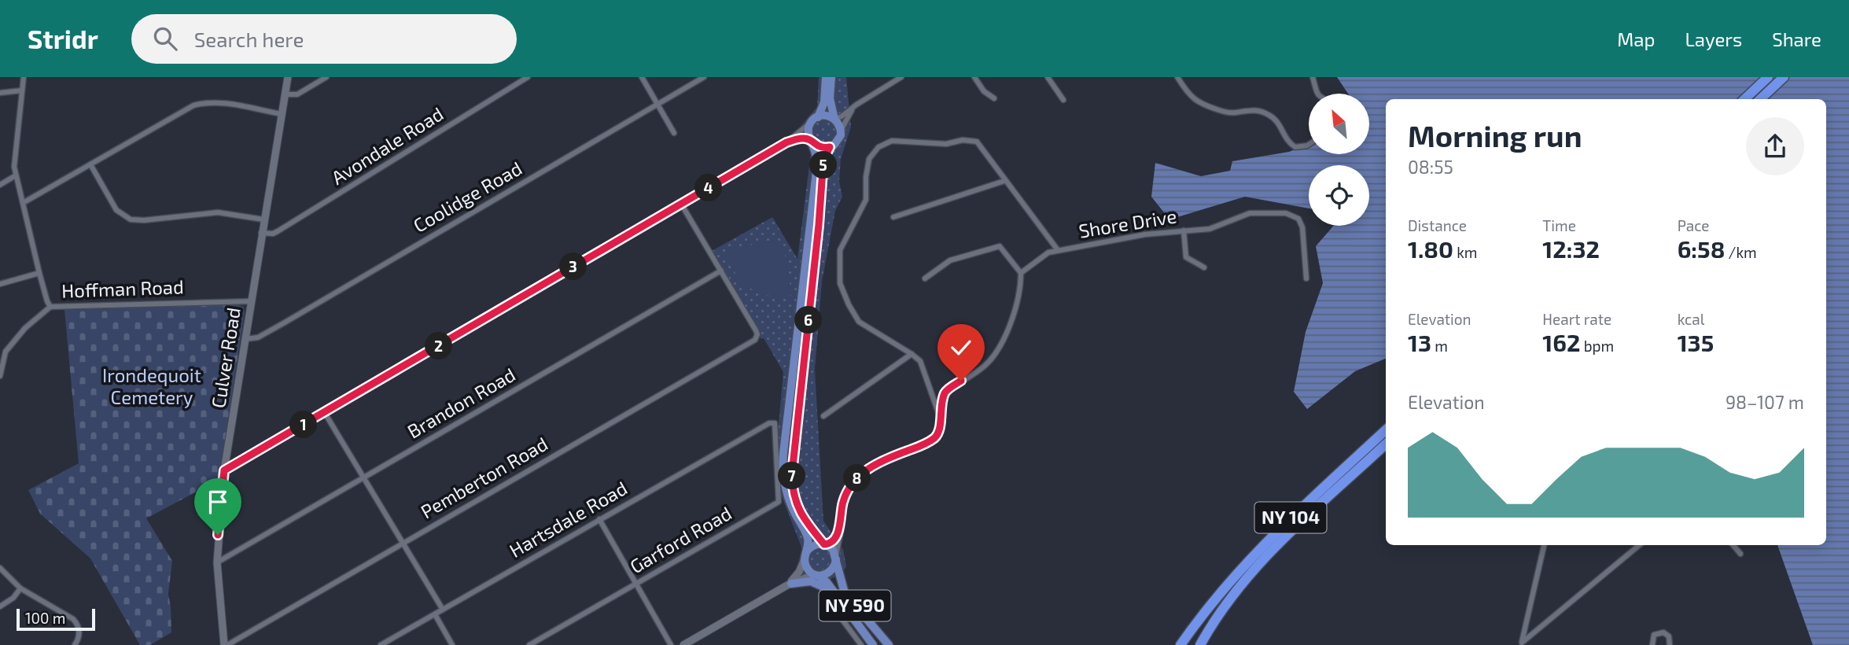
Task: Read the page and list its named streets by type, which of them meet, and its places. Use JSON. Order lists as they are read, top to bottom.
{
  "streets": {
    "highway": ["NY 104"],
    "main road": ["Culver Road", "NY 590"],
    "street": [
      "Avondale Road",
      "Coolidge Road",
      "Shore Drive",
      "Hoffman Road",
      "Brandon Road",
      "Pemberton Road",
      "Hartsdale Road",
      "Garford Road"
    ]
  },
  "crossings": [
    ["Avondale Road", "Culver Road"],
    ["Coolidge Road", "Culver Road"],
    ["Hoffman Road", "Culver Road"],
    ["Culver Road", "Brandon Road"],
    ["Culver Road", "Pemberton Road"],
    ["Brandon Road", "Pemberton Road"],
    ["Hartsdale Road", "Garford Road"]
  ],
  "parks": ["Irondequoit Cemetery"],
  "scale_bar": "100 m",
  "north": "top left",
  "page": {
    "header": "Stridr",
    "search": "Search here",
    "nav": ["Map", "Layers", "Share"],
    "heading": ["Morning run", "08:55"],
    "pins": [
      "5",
      "4",
      "3",
      "6",
      "2",
      "1",
      "7",
      "8"
    ],
    "stats": [
      ["Distance", "1.80 km"],
      ["Time", "12:32"],
      ["Pace", "6:58 /km"],
      ["Elevation", "13 m"],
      ["Heart rate", "162 bpm"],
      ["kcal", "135"]
    ],
    "chart": ["Elevation", "98–107 m"],
    "scale": "100 m"
  }
}
